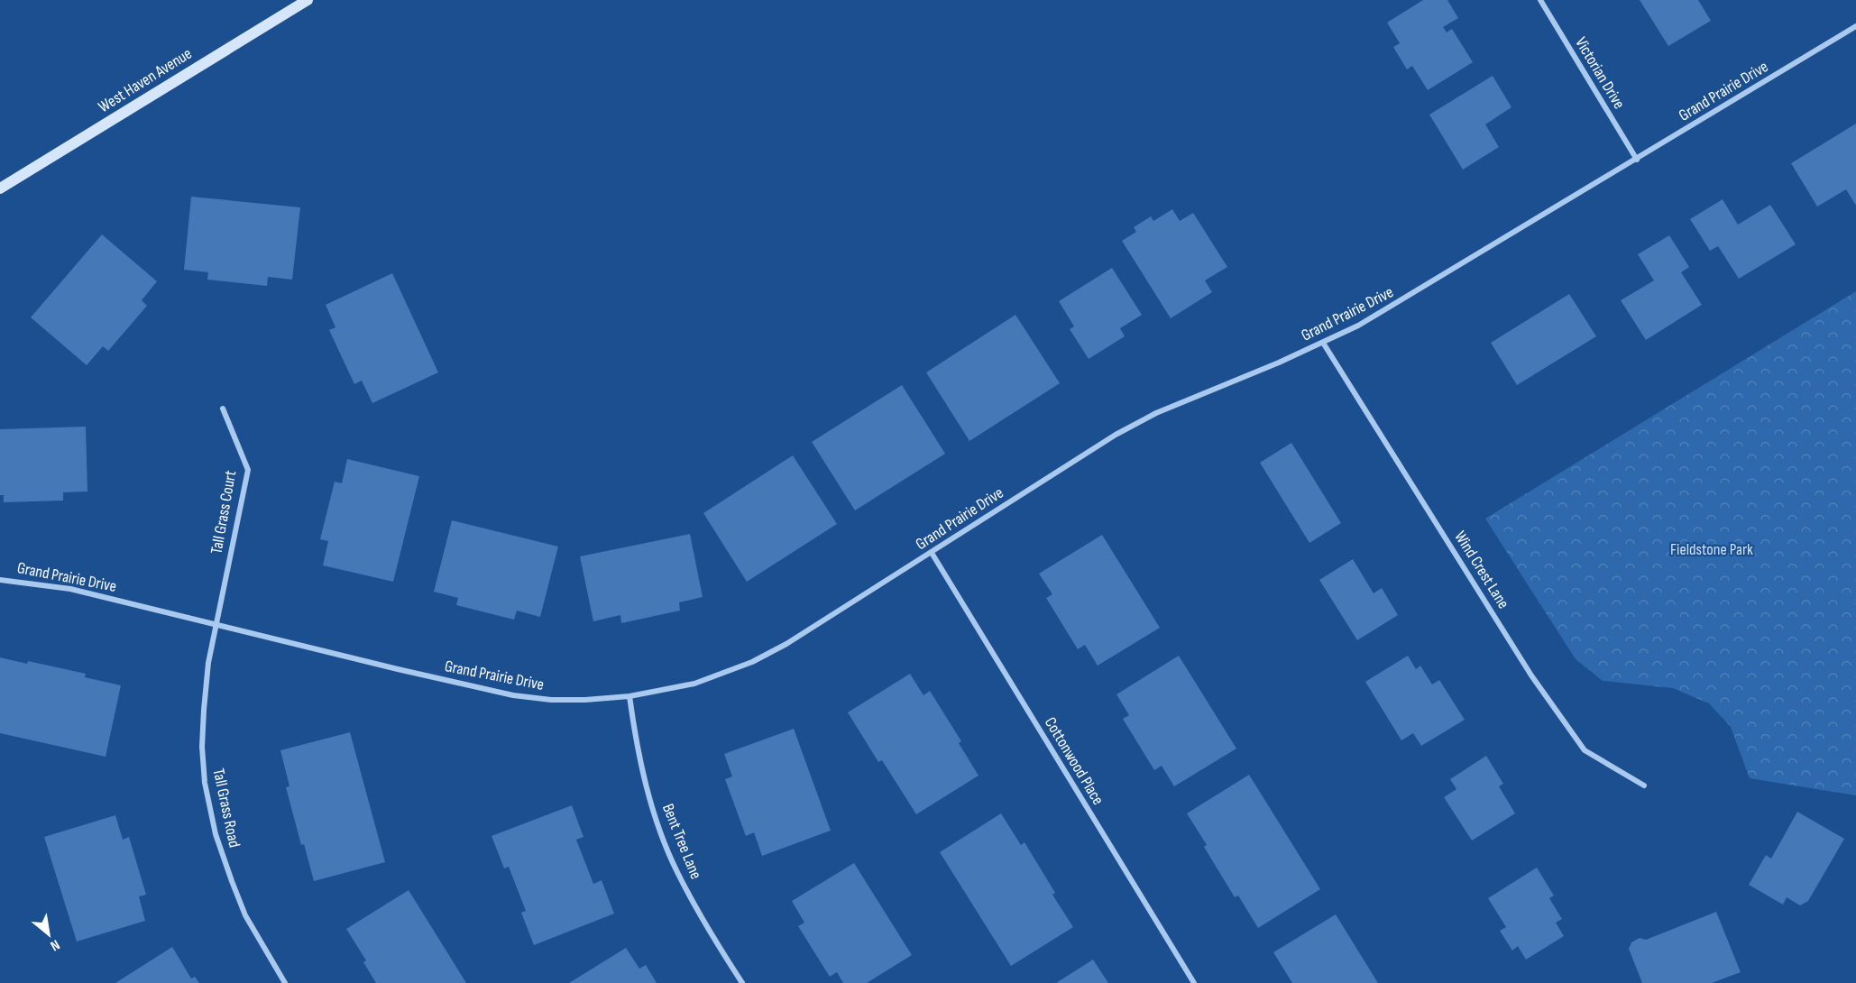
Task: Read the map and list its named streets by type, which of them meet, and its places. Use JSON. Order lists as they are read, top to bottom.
{
  "streets": {
    "street": [
      "Victorian Drive",
      "West Haven Avenue",
      "Grand Prairie Drive",
      "Tall Grass Court",
      "Wind Crest Lane",
      "Cottonwood Place",
      "Tall Grass Road",
      "Bent Tree Lane"
    ]
  },
  "crossings": [
    ["Victorian Drive", "Grand Prairie Drive"],
    ["Grand Prairie Drive", "Tall Grass Court"],
    ["Grand Prairie Drive", "Wind Crest Lane"],
    ["Grand Prairie Drive", "Cottonwood Place"],
    ["Grand Prairie Drive", "Tall Grass Road"],
    ["Grand Prairie Drive", "Bent Tree Lane"],
    ["Tall Grass Court", "Tall Grass Road"]
  ],
  "parks": ["Fieldstone Park"],
  "north": "bottom right"
}
